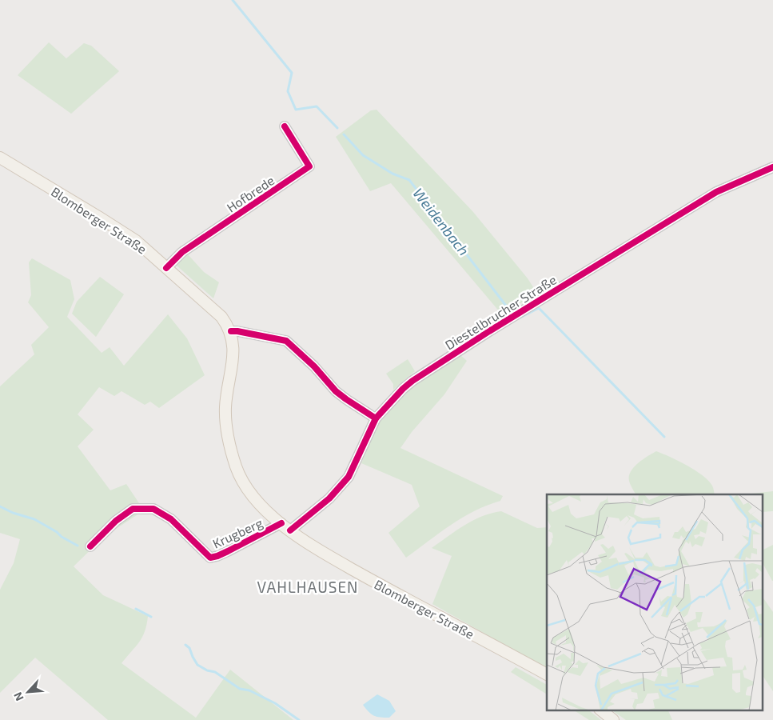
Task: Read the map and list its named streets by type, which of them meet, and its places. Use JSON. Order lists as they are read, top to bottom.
{
  "streets": {
    "main road": ["Blomberger Straße"],
    "street": ["Hofbrede", "Diestelbrucher Straße", "Krugberg"]
  },
  "crossings": [
    ["Hofbrede", "Blomberger Straße"],
    ["Blomberger Straße", "Diestelbrucher Straße"],
    ["Blomberger Straße", "Krugberg"],
    ["Diestelbrucher Straße", "Krugberg"]
  ],
  "districts": ["VAHLHAUSEN"],
  "water": ["Weidenbach"],
  "north": "bottom left"
}
